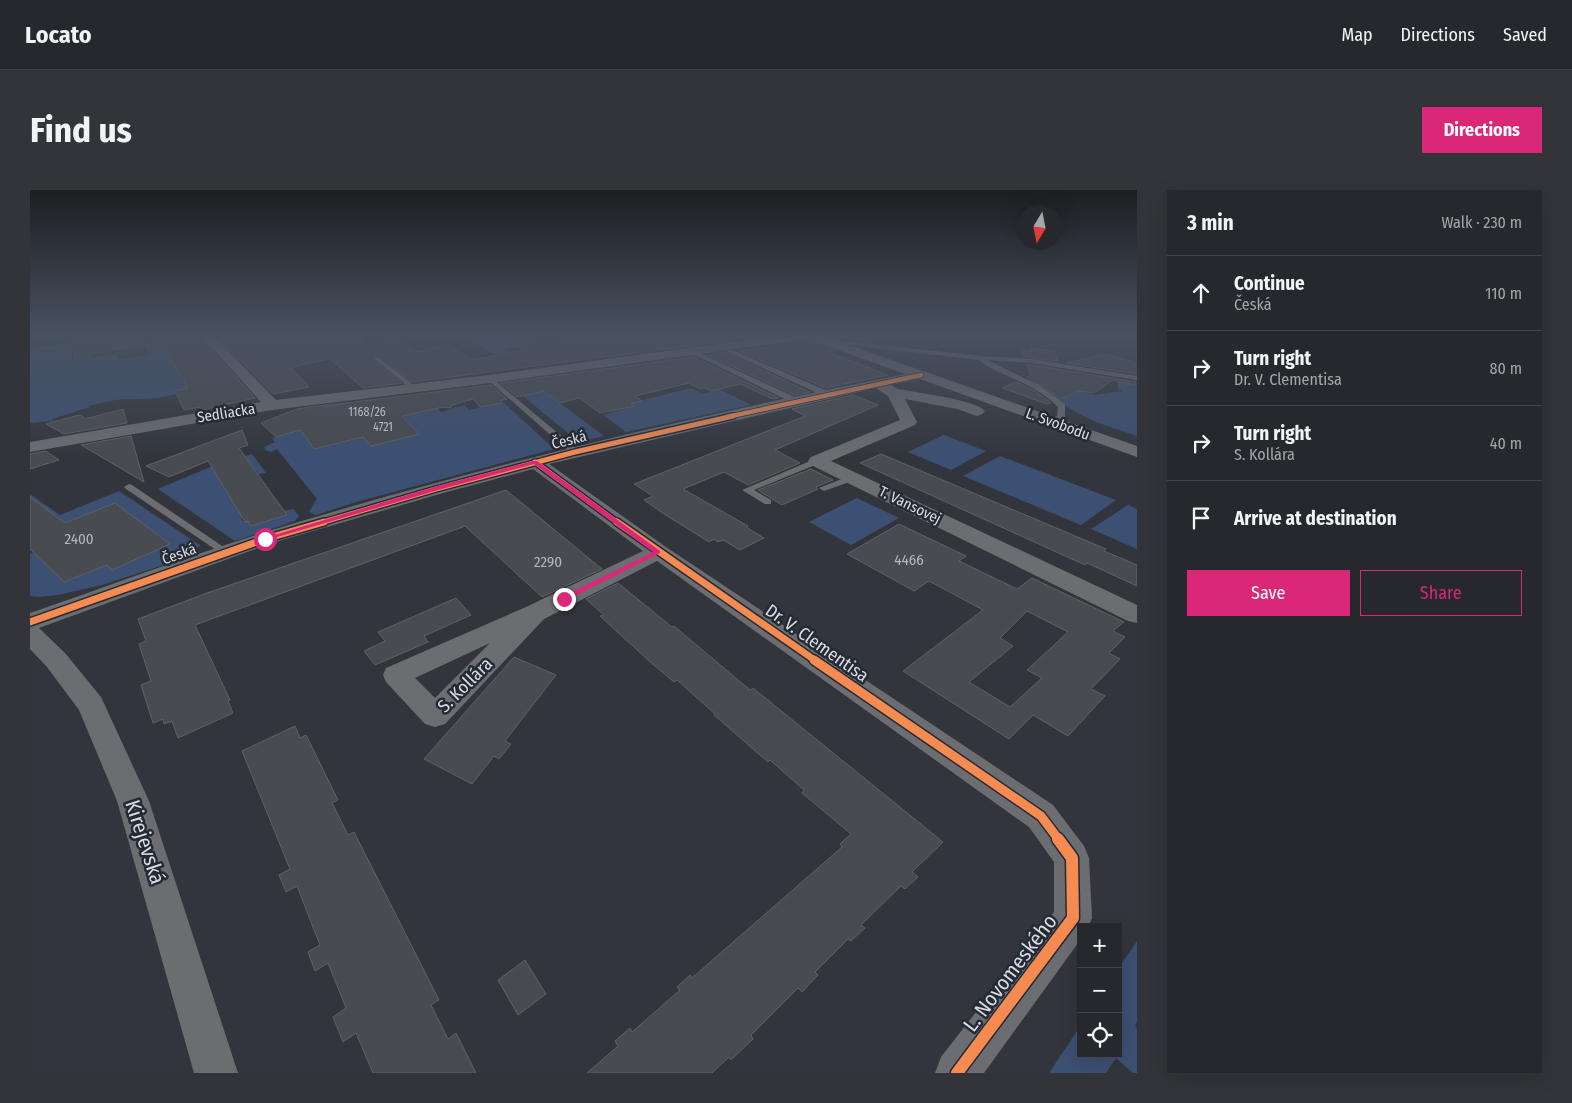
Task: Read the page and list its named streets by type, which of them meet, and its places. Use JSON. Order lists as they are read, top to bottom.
{
  "streets": {
    "street": [
      "Sedliacka",
      "L. Svobodu",
      "Česká",
      "T. Vansovej",
      "Dr. V. Clementisa",
      "S. Kollára",
      "Kirejevská",
      "L. Novomeského"
    ]
  },
  "crossings": [
    ["L. Svobodu", "Česká"],
    ["Česká", "Dr. V. Clementisa"],
    ["Dr. V. Clementisa", "S. Kollára"],
    ["Dr. V. Clementisa", "L. Novomeského"]
  ],
  "house_numbers": [
    "1168/26",
    "4721",
    "2400",
    "4466",
    "2290"
  ],
  "north": "bottom",
  "page": {
    "header": "Locato",
    "nav": ["Map", "Directions", "Saved"],
    "buttons": [
      "Directions",
      ["Save", "Share"]
    ],
    "title": "Find us",
    "heading": ["3 min", "Walk · 230 m"],
    "list": [
      ["Continue", "Česká", "110 m"],
      ["Turn right", "Dr. V. Clementisa", "80 m"],
      ["Turn right", "S. Kollára", "40 m"],
      "Arrive at destination"
    ],
    "map_buttons": ["+", "−"]
  }
}
